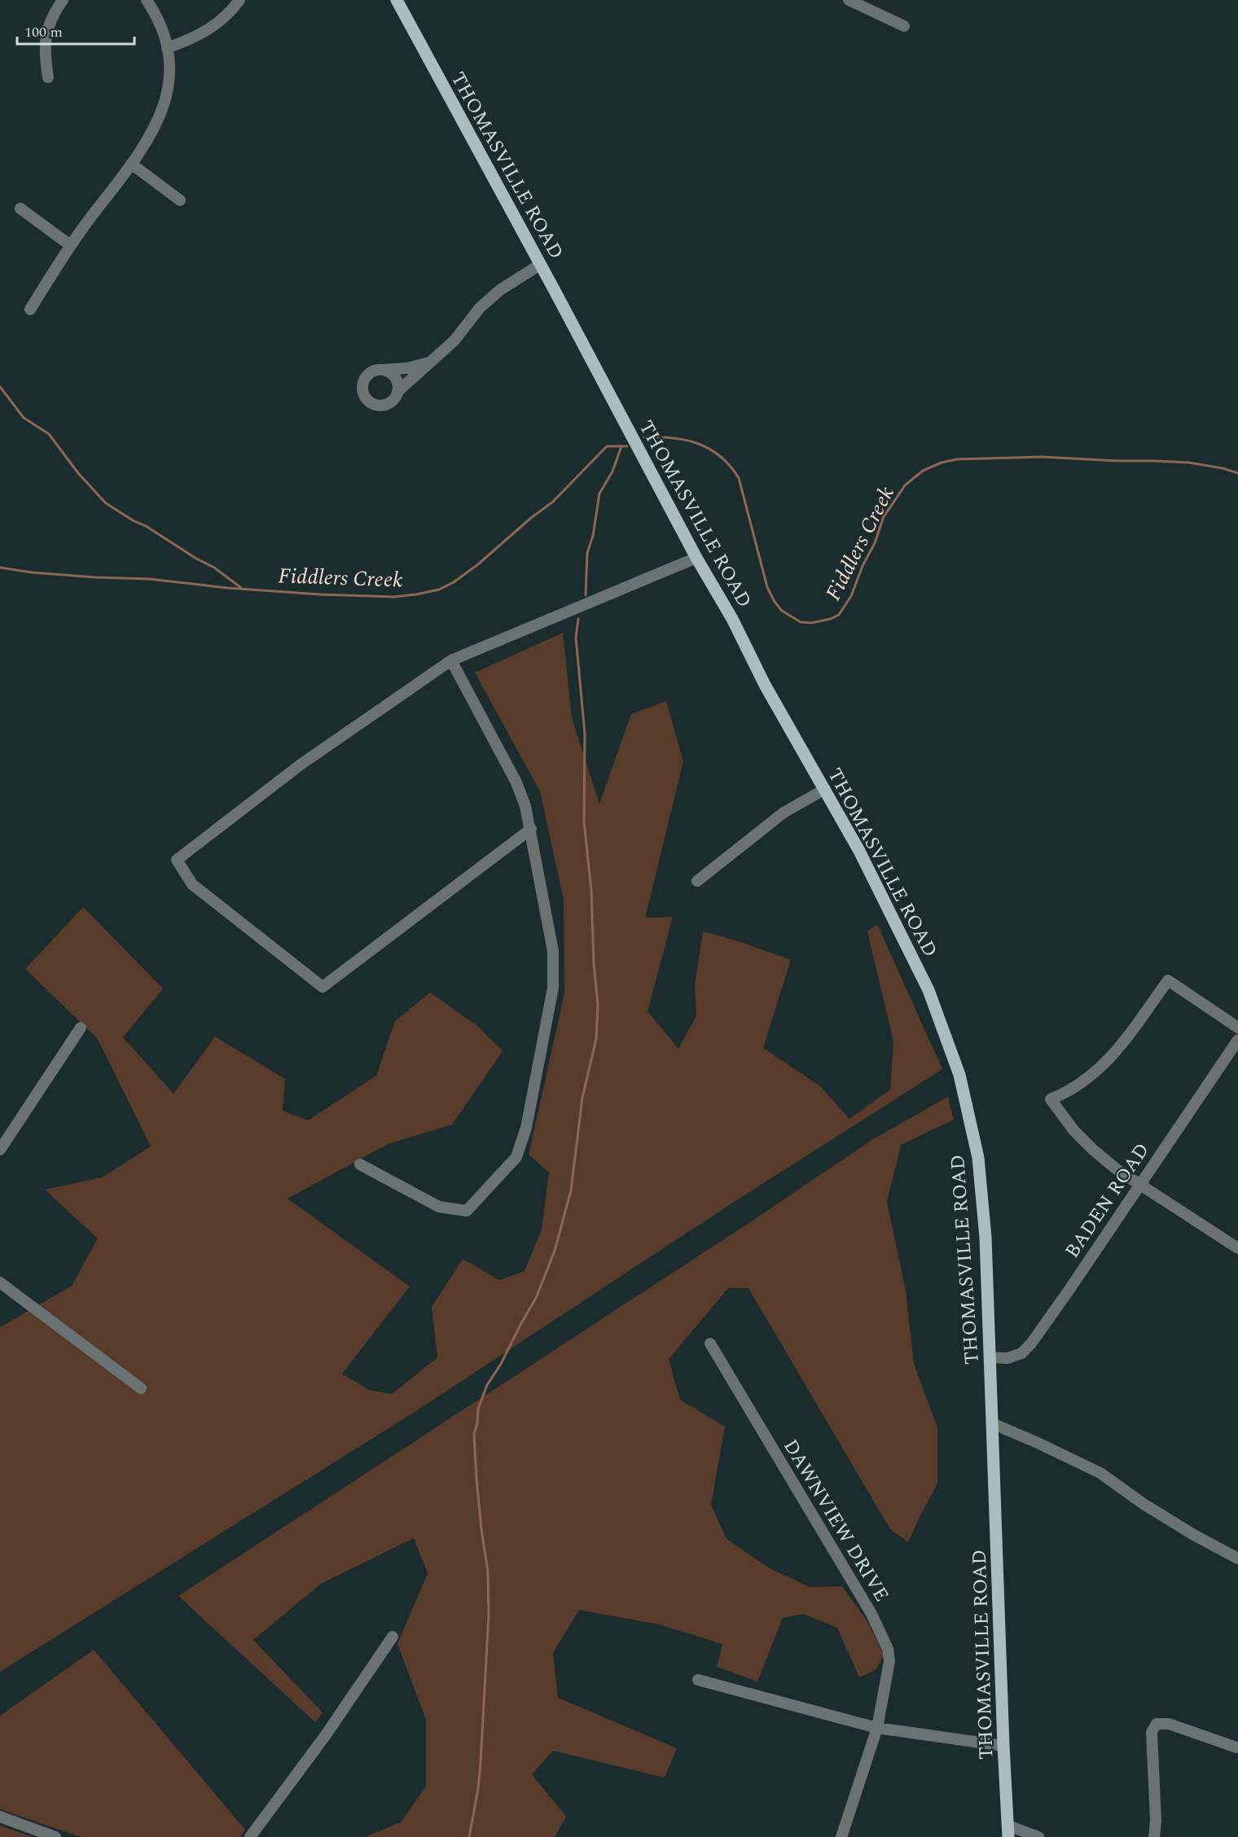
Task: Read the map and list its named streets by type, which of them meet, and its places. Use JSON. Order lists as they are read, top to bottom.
{
  "streets": {
    "main road": ["THOMASVILLE ROAD"],
    "street": ["BADEN ROAD", "DAWNVIEW DRIVE"]
  },
  "crossings": [
    ["THOMASVILLE ROAD", "BADEN ROAD"]
  ],
  "water": ["Fiddlers Creek"],
  "scale_bar": "100 m"
}
